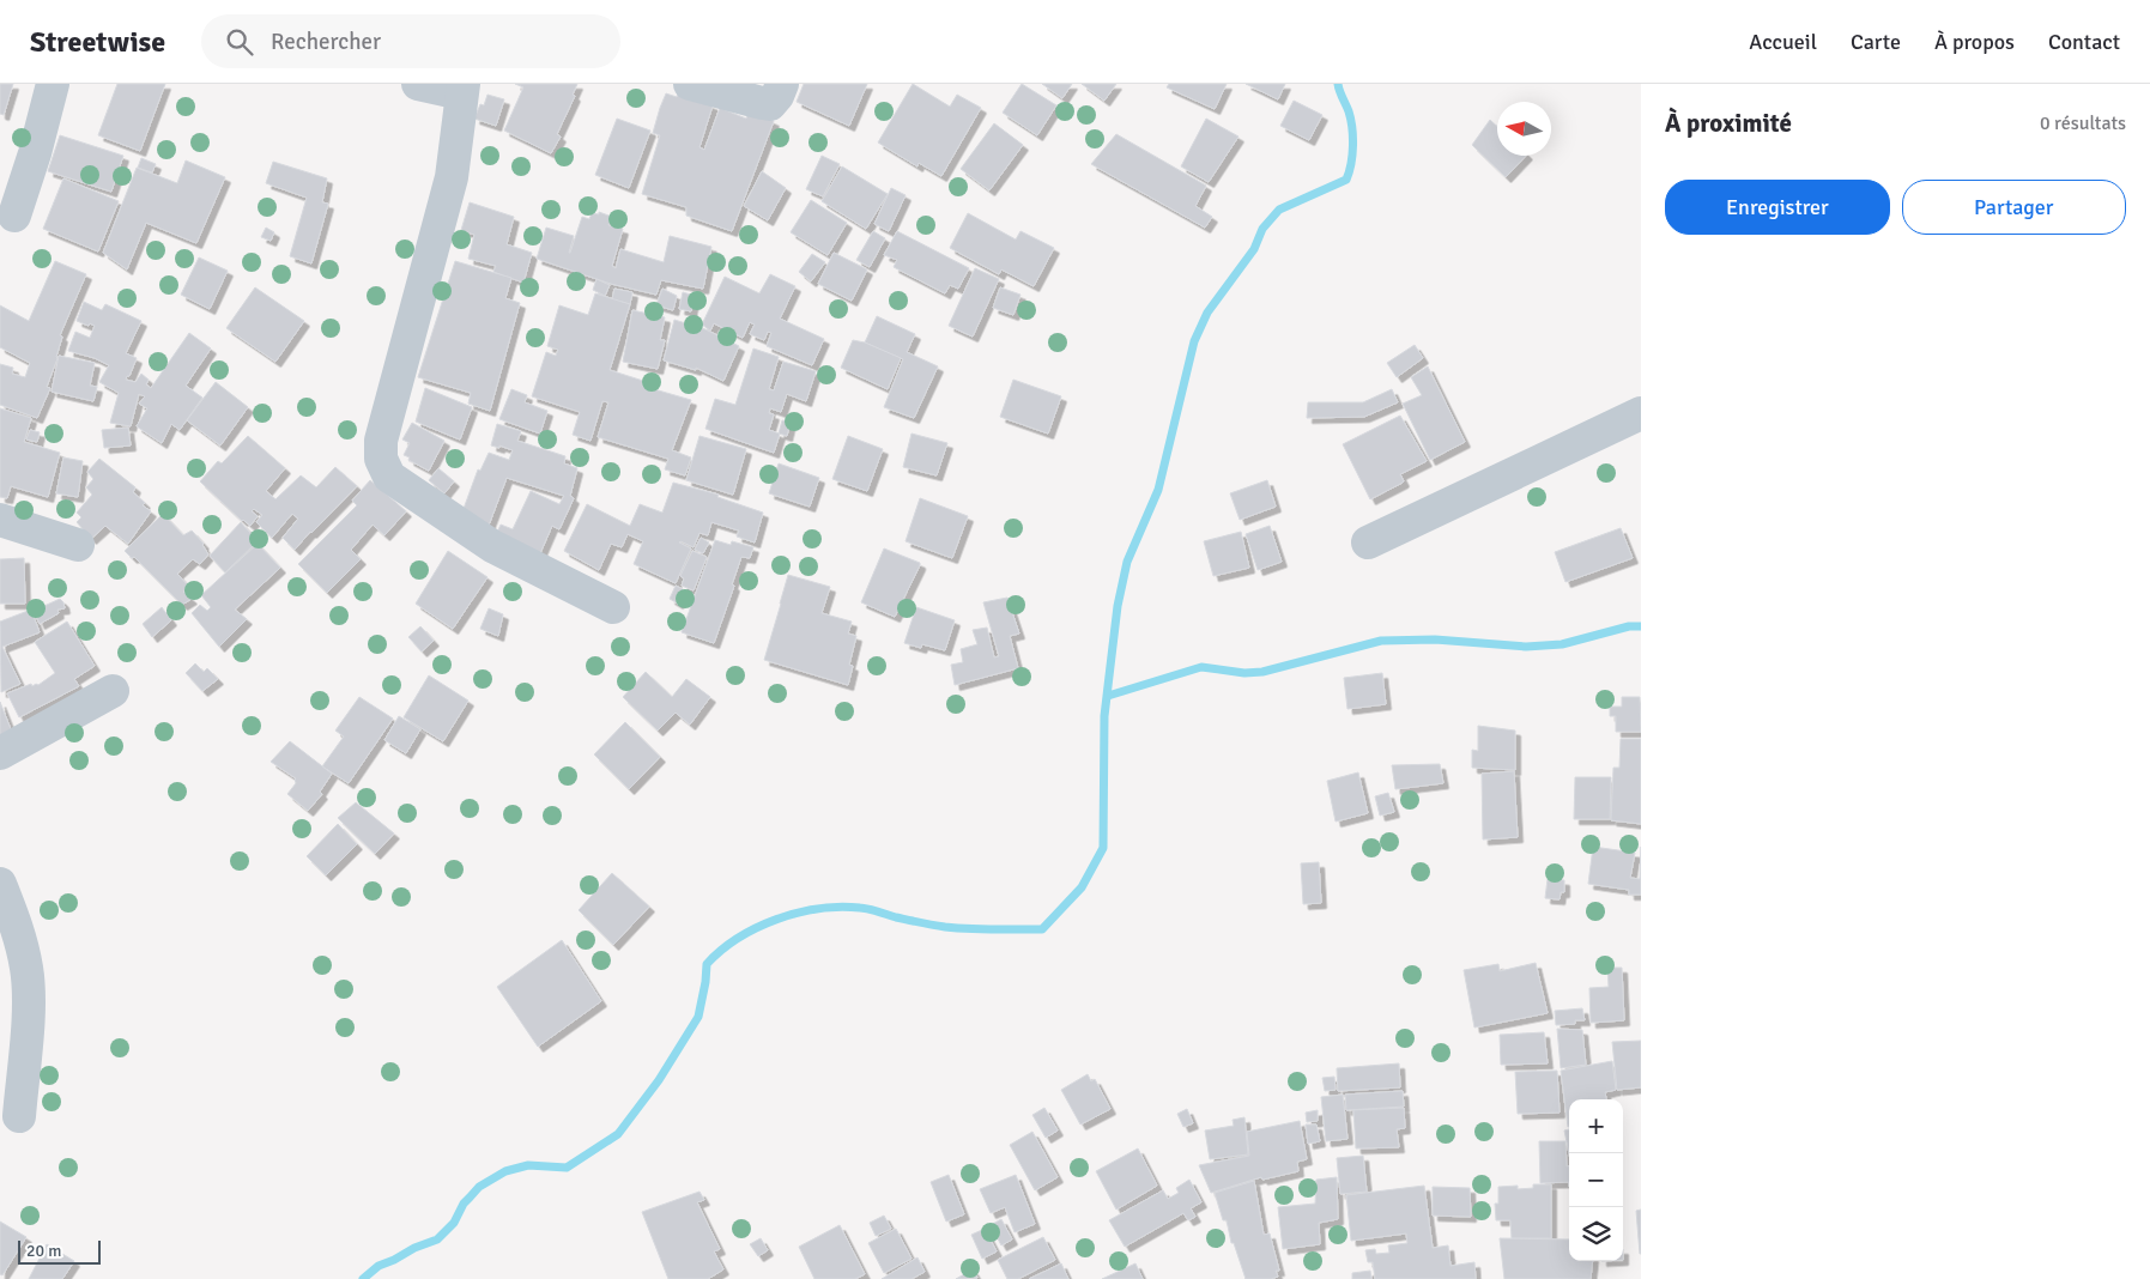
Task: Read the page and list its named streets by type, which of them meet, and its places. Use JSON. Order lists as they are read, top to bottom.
{
  "scale_bar": "20 m",
  "north": "left",
  "page": {
    "header": "Streetwise",
    "search": "Rechercher",
    "nav": [
      "Accueil",
      "Carte",
      "À propos",
      "Contact"
    ],
    "heading": ["À proximité", "0 résultats"],
    "buttons": ["Enregistrer", "Partager"],
    "map_buttons": ["+", "−"],
    "scale": "20 m"
  }
}
